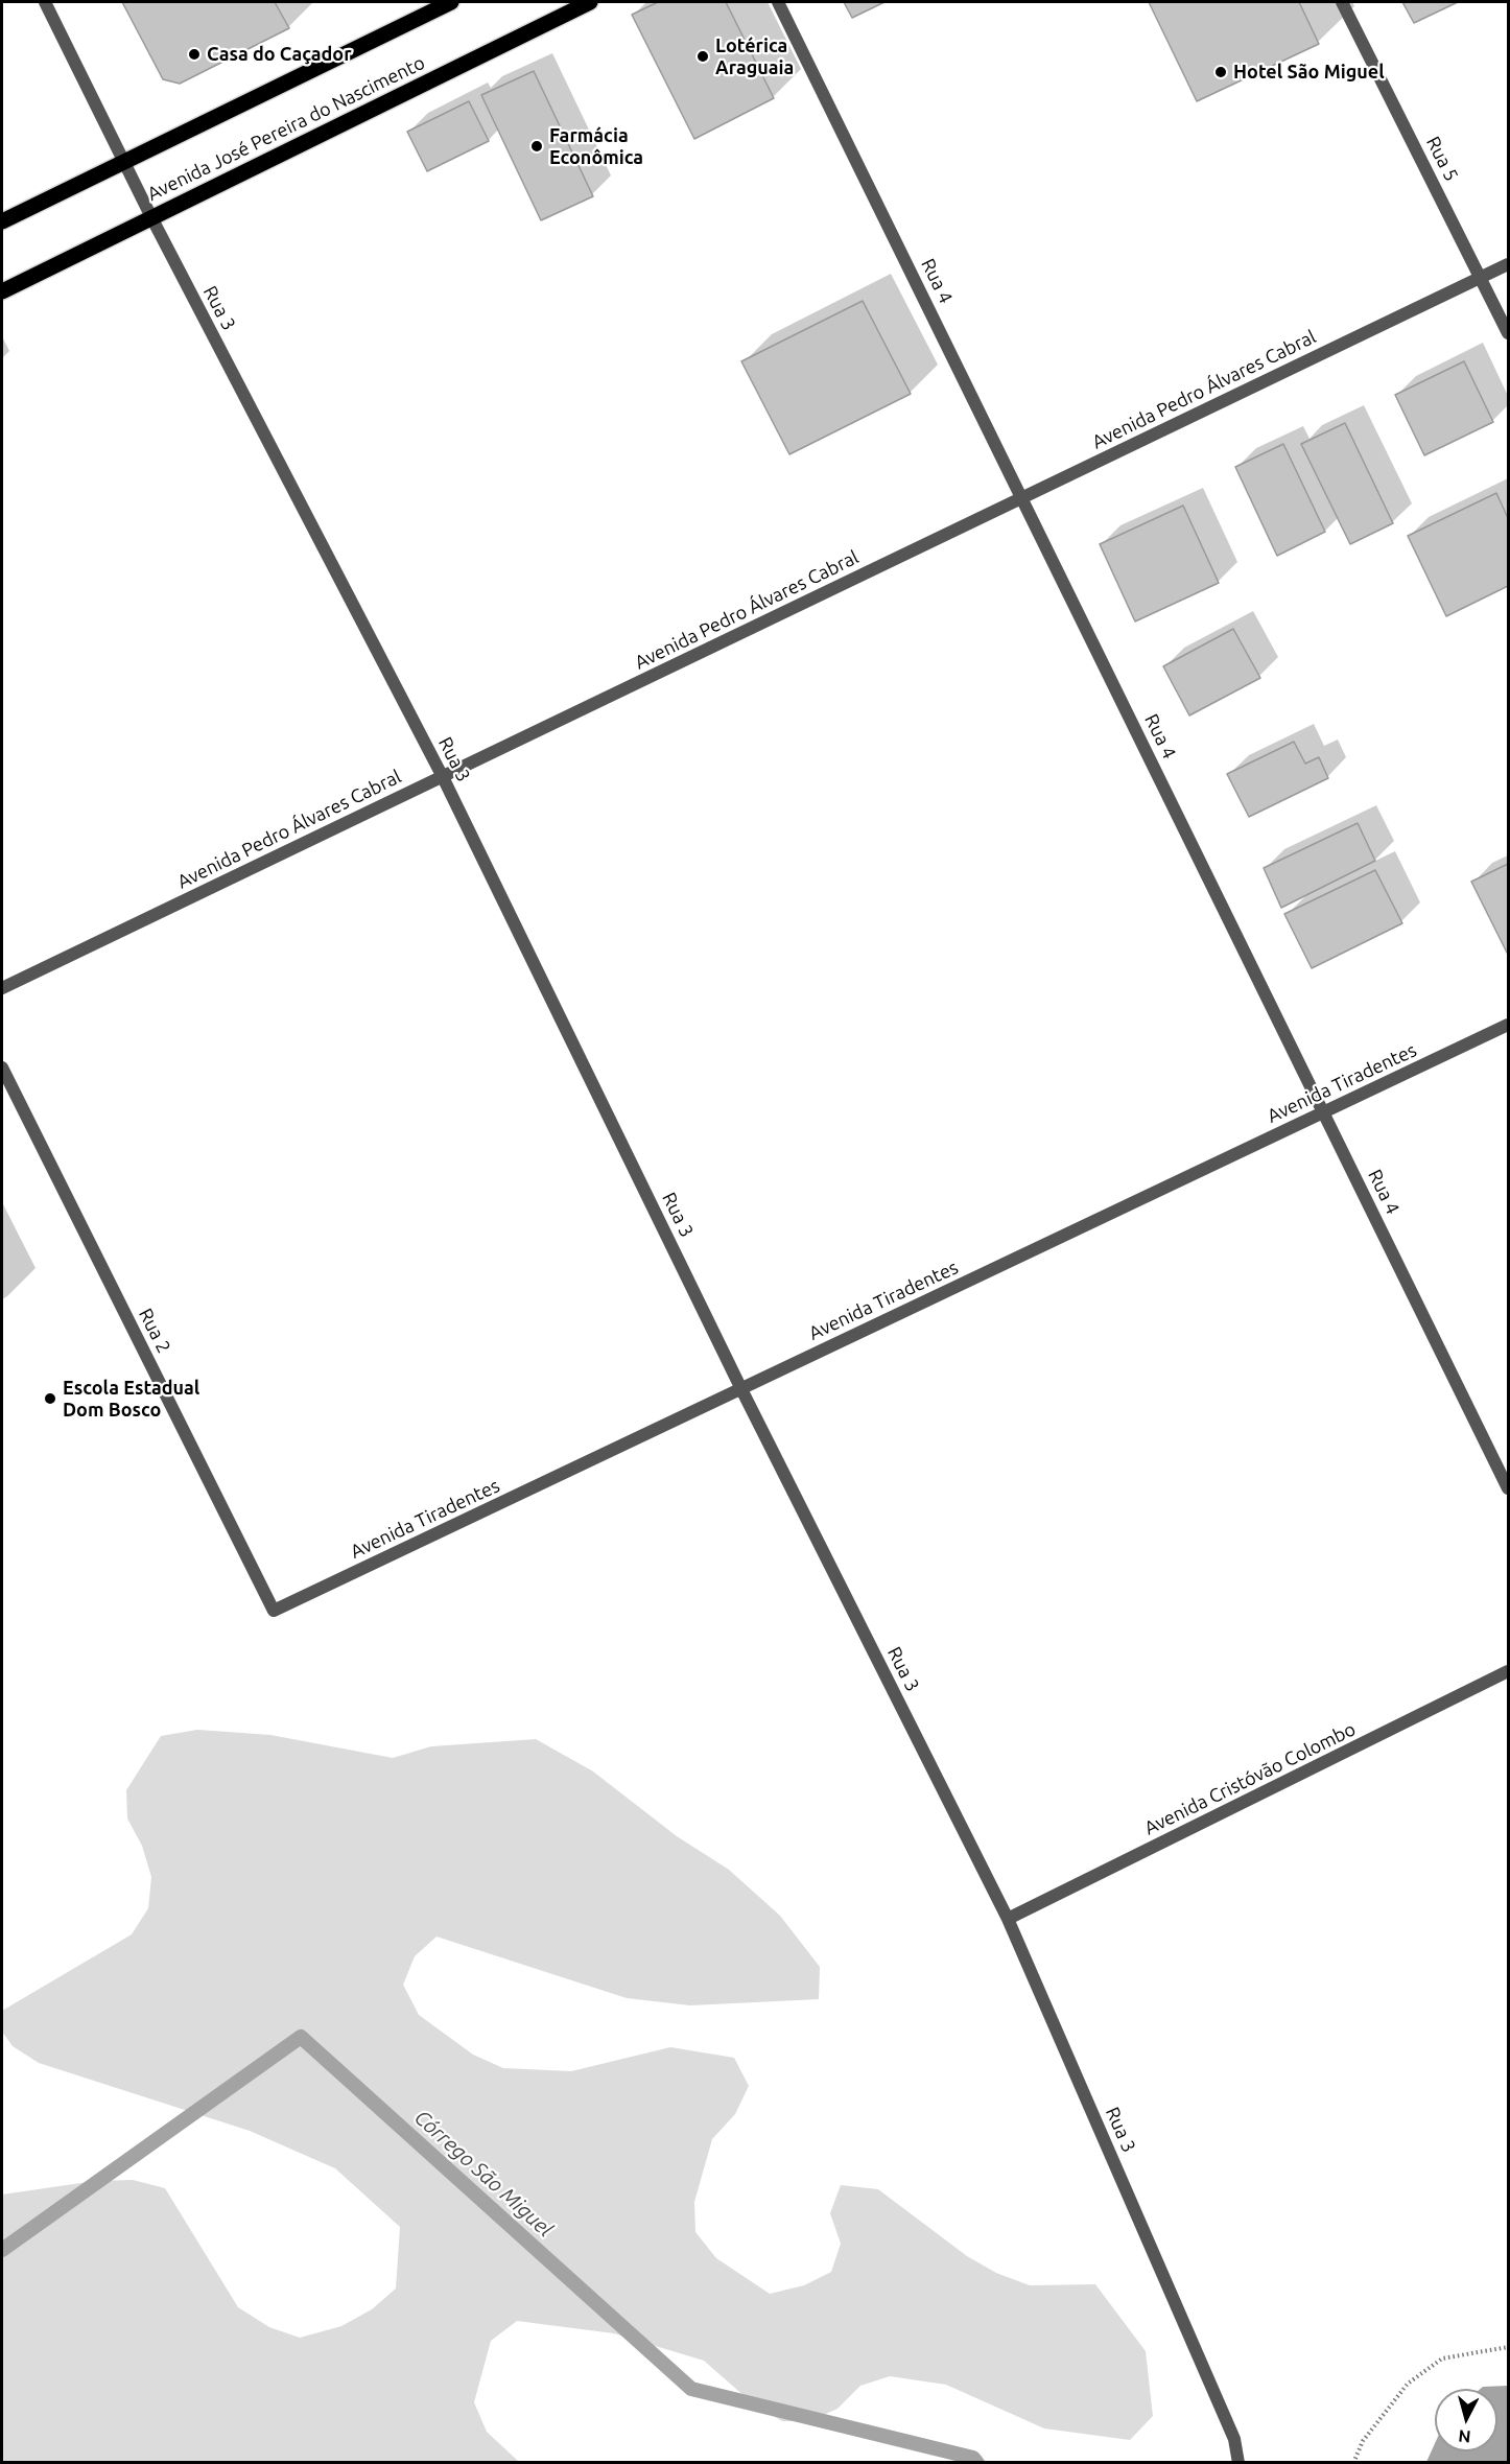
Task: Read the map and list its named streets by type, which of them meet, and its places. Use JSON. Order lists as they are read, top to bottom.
{
  "streets": {
    "main road": ["Avenida José Pereira do Nascimento"],
    "street": [
      "Rua 5",
      "Rua 4",
      "Rua 3",
      "Avenida Pedro Álvares Cabral",
      "Avenida Tiradentes",
      "Rua 2",
      "Avenida Cristóvão Colombo"
    ]
  },
  "crossings": [
    ["Avenida José Pereira do Nascimento", "Rua 3"],
    ["Rua 5", "Avenida Pedro Álvares Cabral"],
    ["Rua 4", "Avenida Pedro Álvares Cabral"],
    ["Rua 4", "Avenida Tiradentes"],
    ["Rua 3", "Avenida Pedro Álvares Cabral"],
    ["Rua 3", "Avenida Tiradentes"],
    ["Rua 3", "Avenida Cristóvão Colombo"],
    ["Avenida Tiradentes", "Rua 2"]
  ],
  "water": ["Córrego São Miguel"],
  "places": [
    "Casa do Caçador",
    "Lotérica Araguaia",
    "Hotel São Miguel",
    "Farmácia Econômica",
    "Escola Estadual Dom Bosco"
  ],
  "north": "bottom"
}
